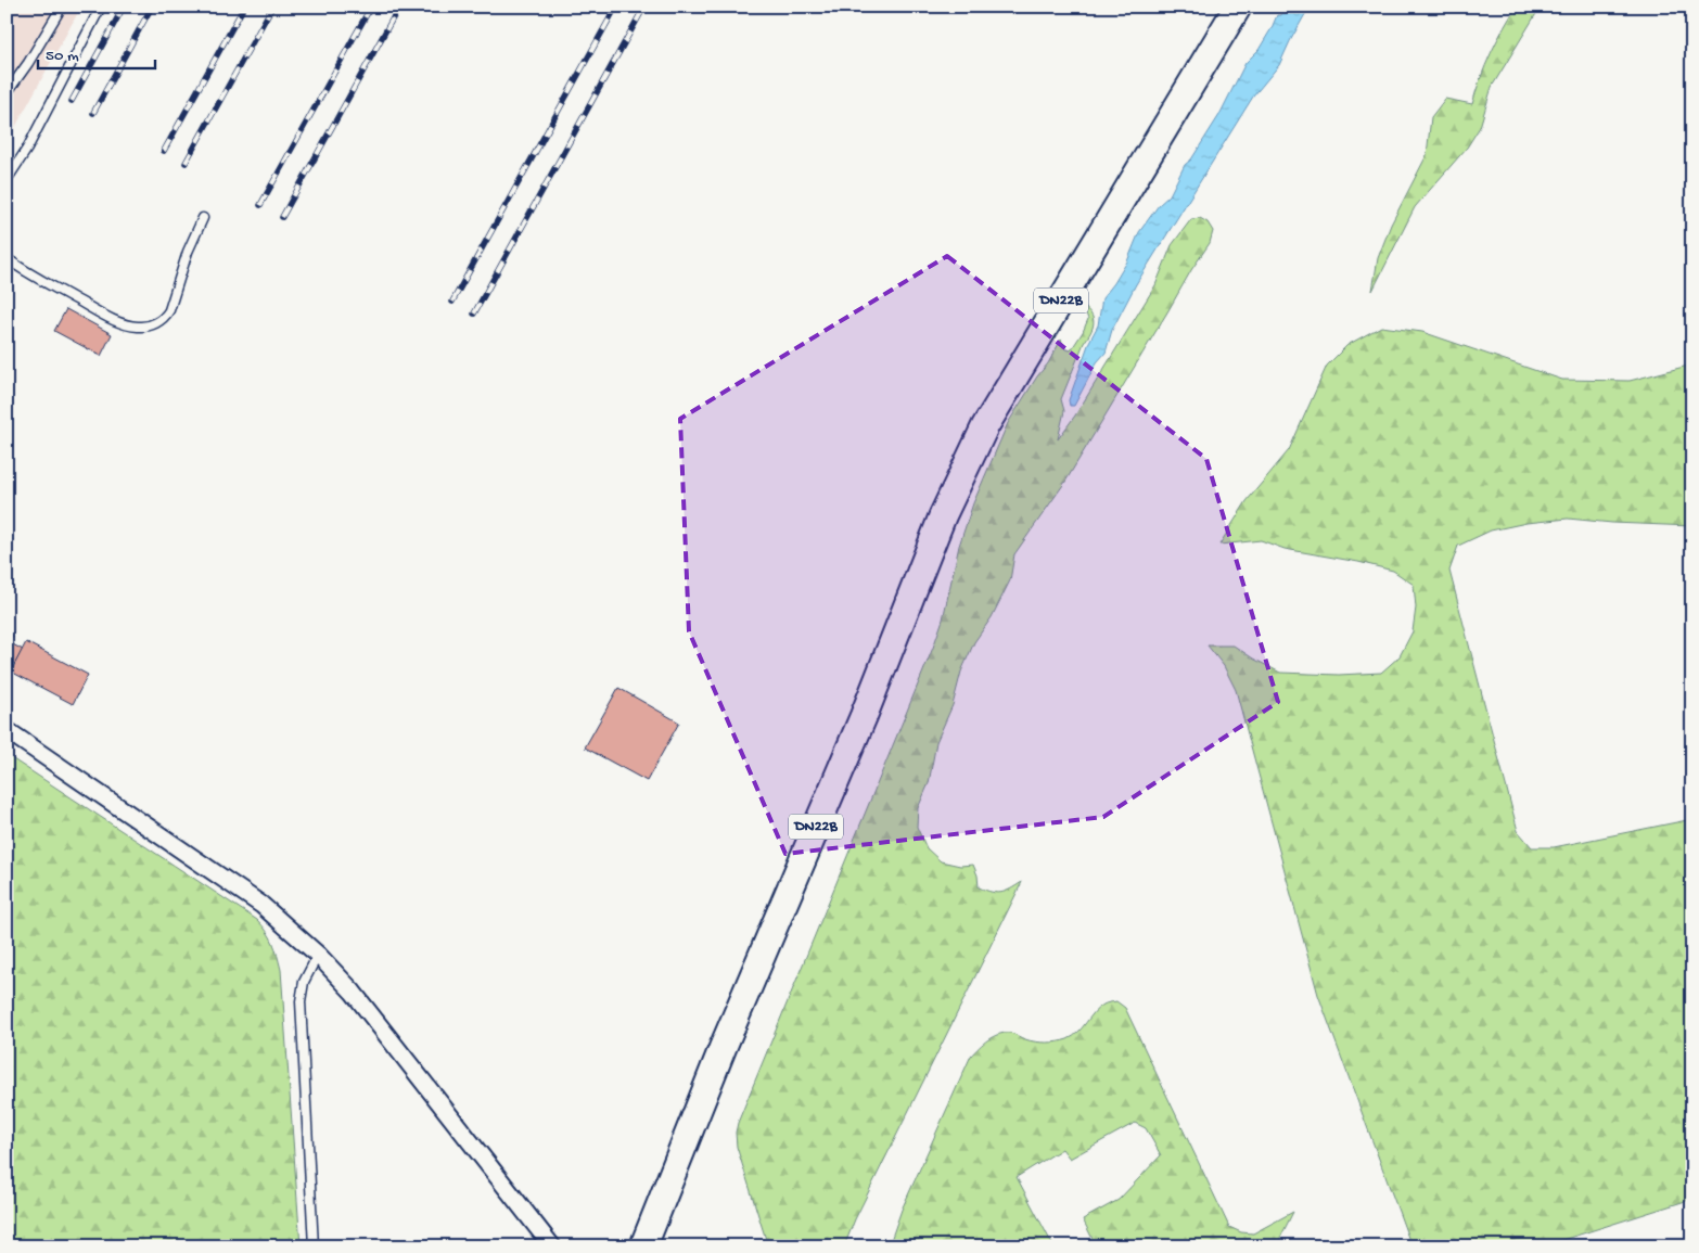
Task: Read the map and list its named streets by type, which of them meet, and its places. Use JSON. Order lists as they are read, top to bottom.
{
  "streets": {
    "main road": ["DN22B"]
  },
  "scale_bar": "50 m"
}
